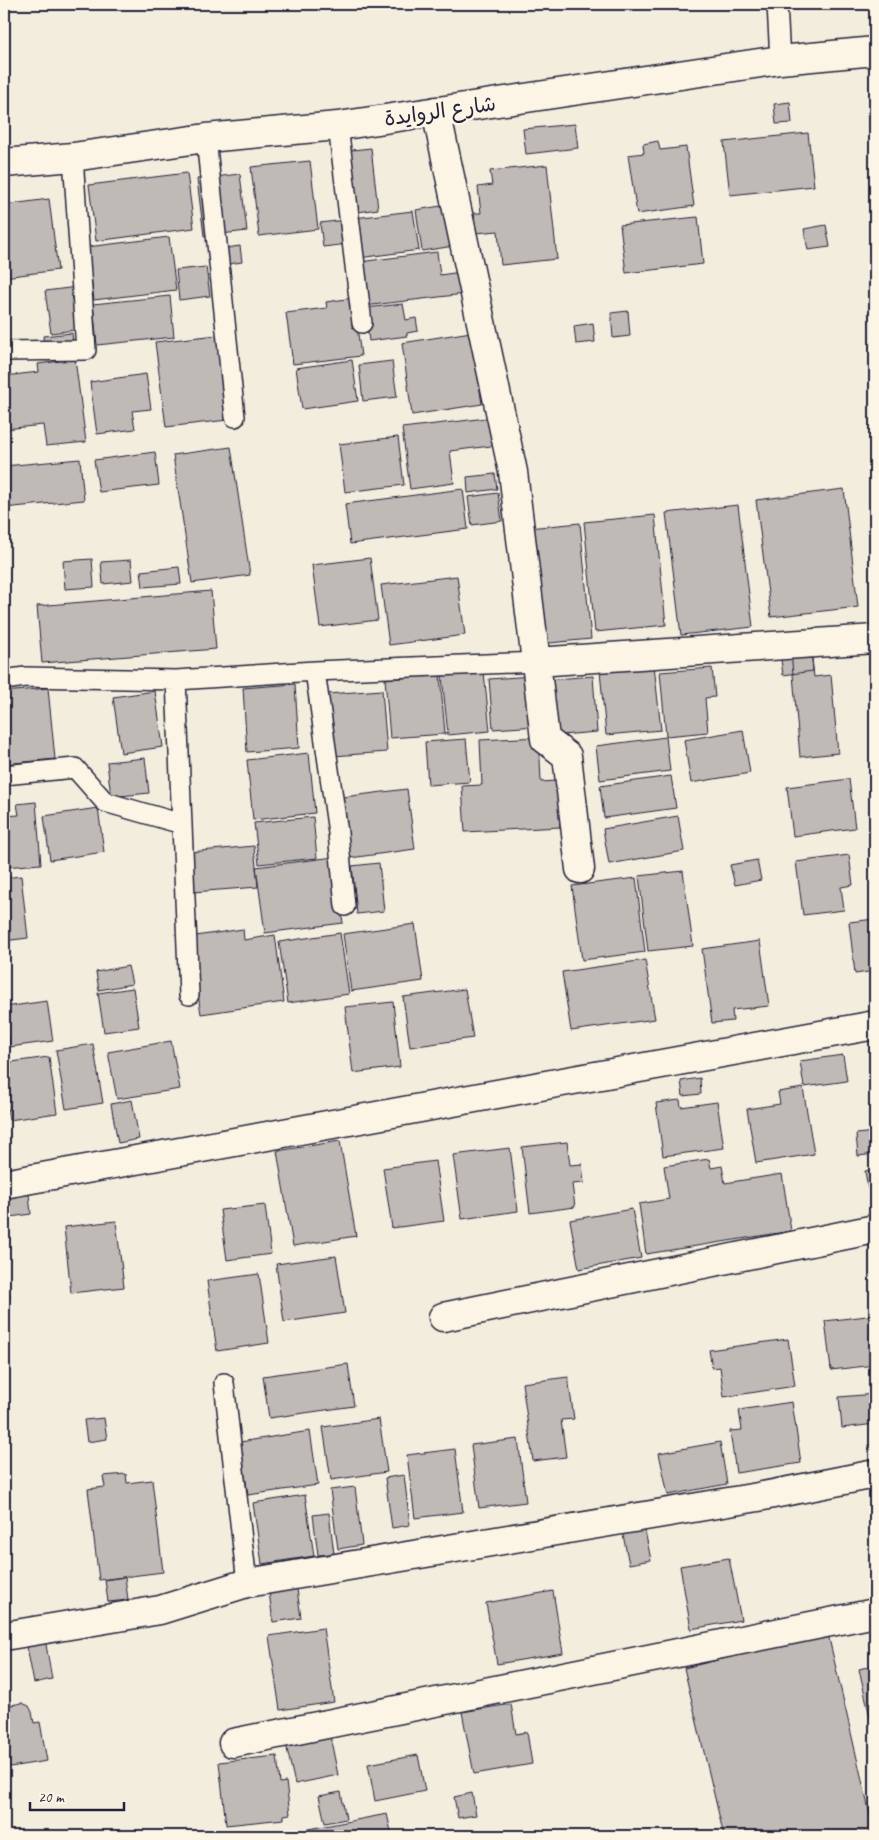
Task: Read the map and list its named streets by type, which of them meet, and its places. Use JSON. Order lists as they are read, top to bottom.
{
  "streets": {
    "street": ["شارع الروايدة"]
  },
  "scale_bar": "20 m"
}
